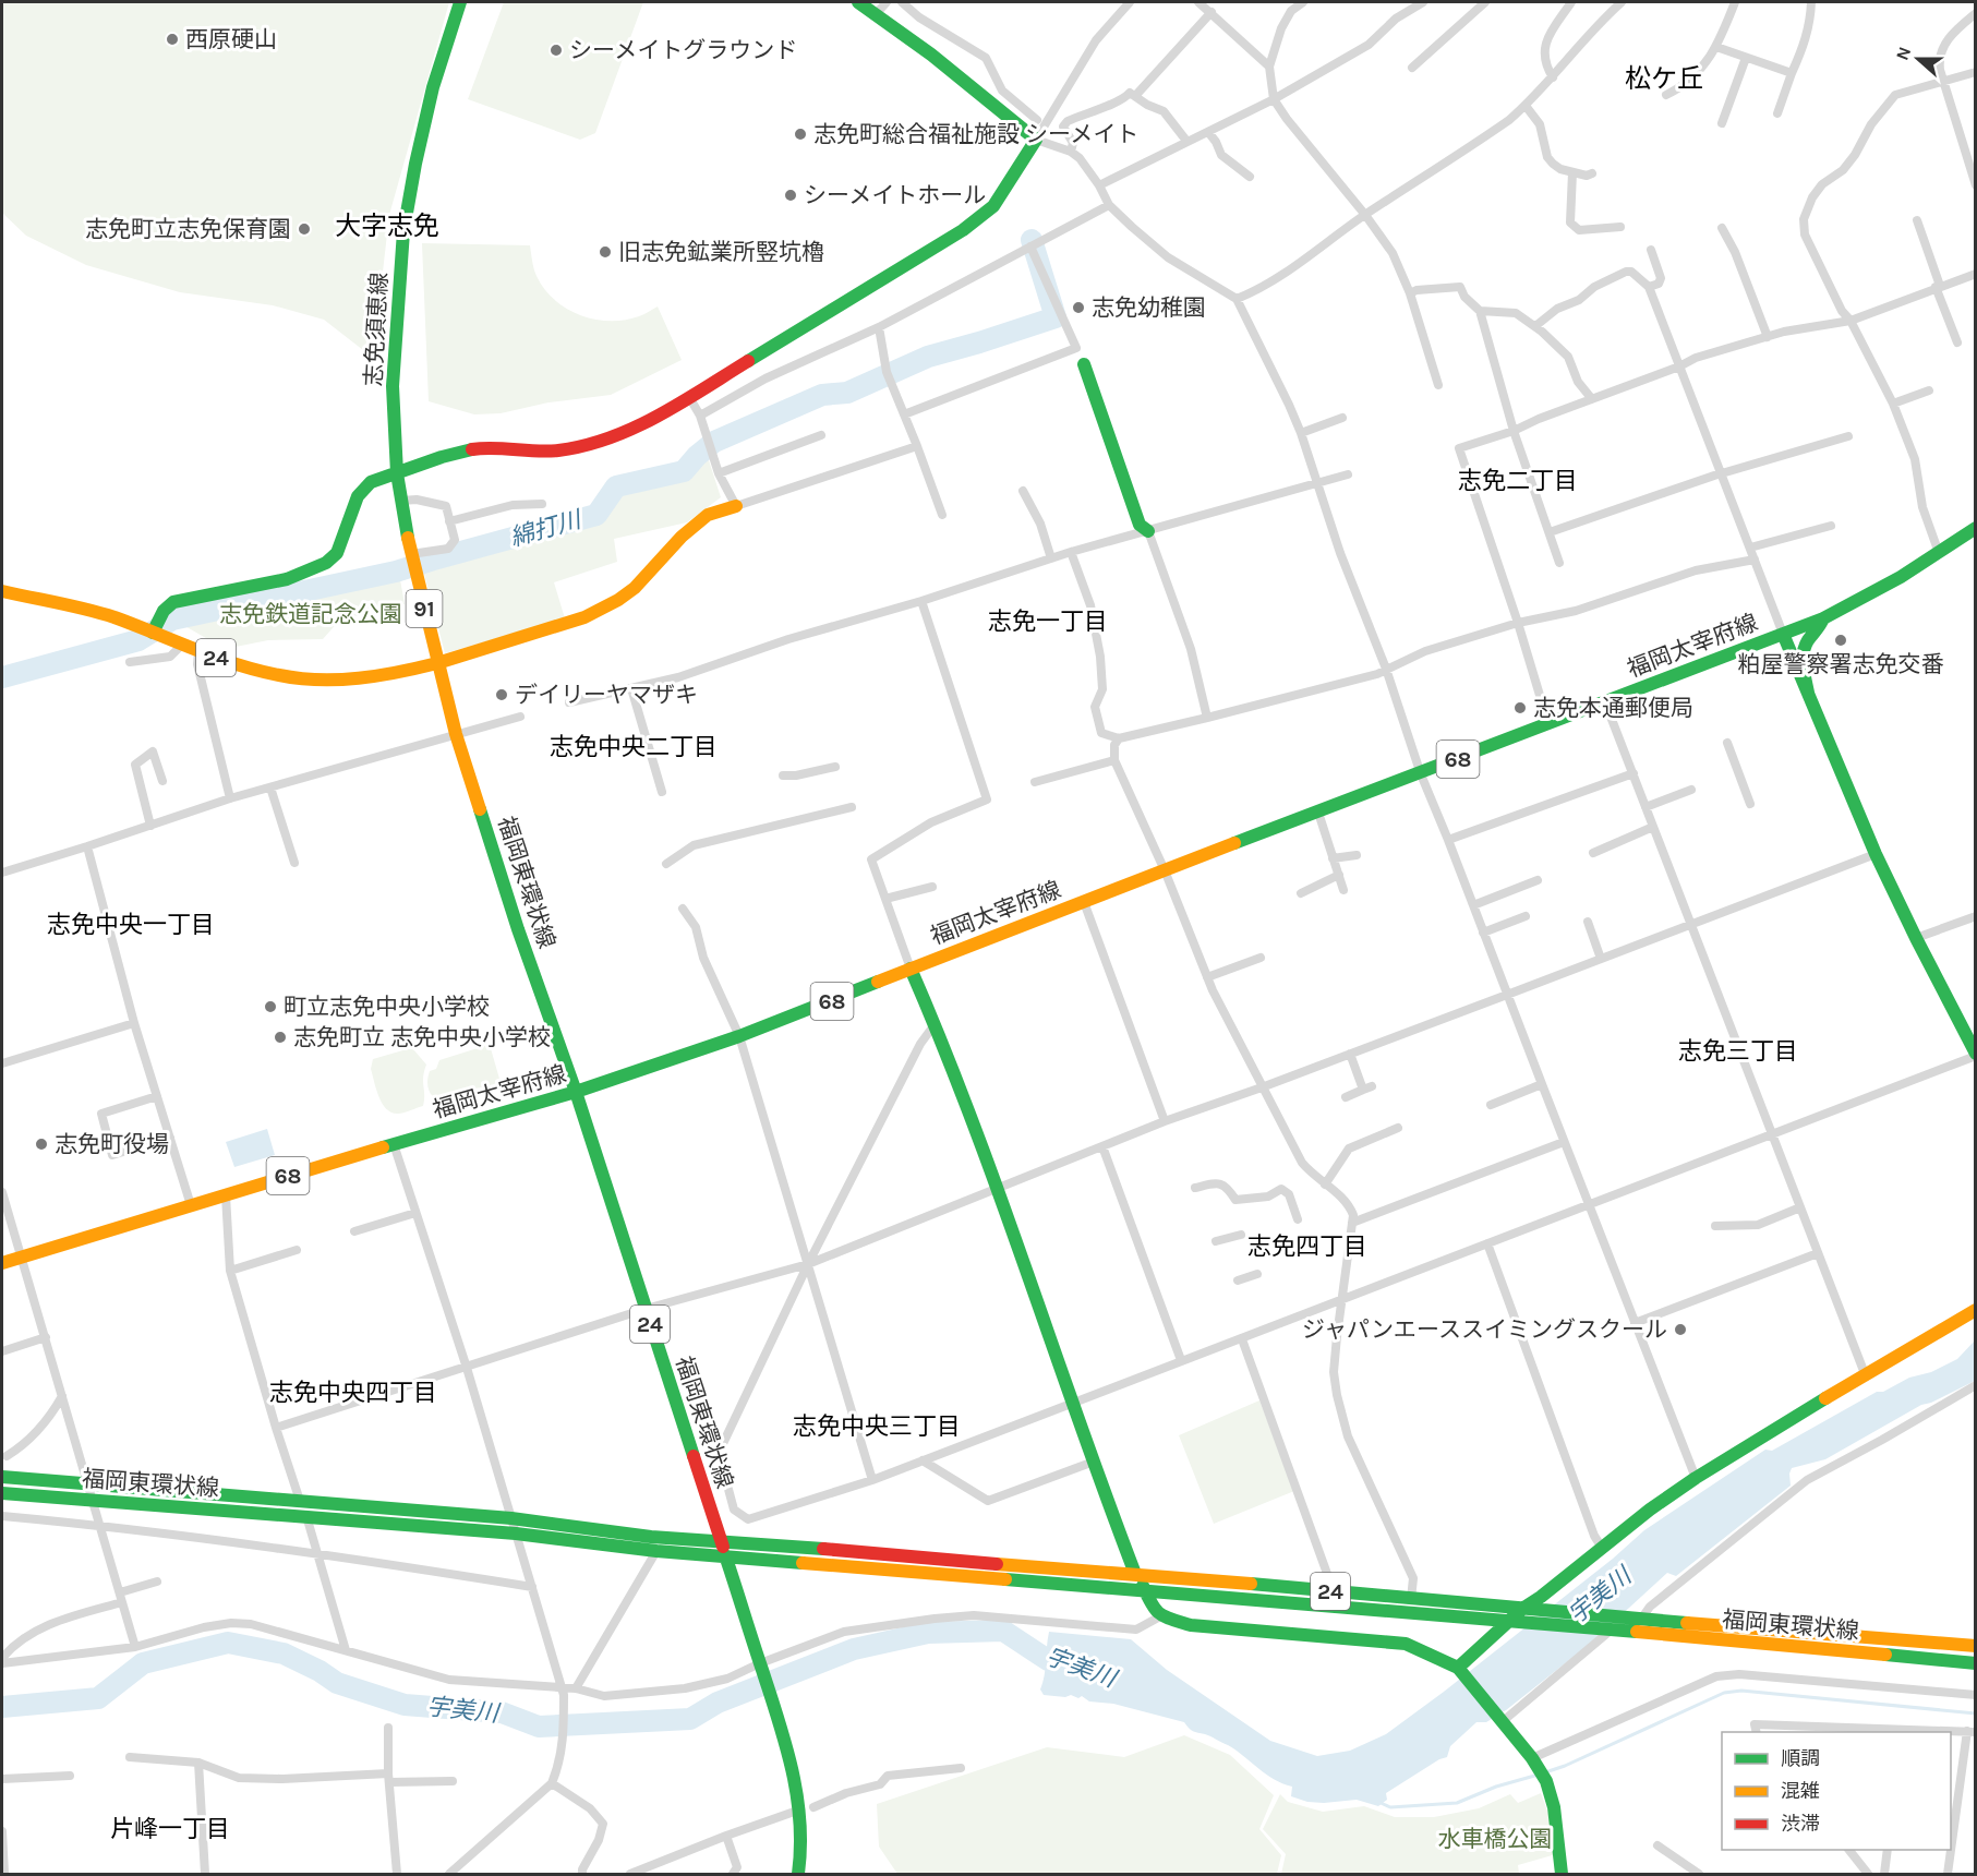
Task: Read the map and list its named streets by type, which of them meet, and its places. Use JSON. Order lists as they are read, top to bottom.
{
  "streets": {
    "main road": [
      "志免須恵線",
      "91",
      "福岡太宰府線",
      "24",
      "68",
      "福岡東環状線"
    ]
  },
  "crossings": [
    ["志免須恵線", "24"],
    ["志免須恵線", "福岡東環状線"],
    ["福岡太宰府線", "福岡東環状線"],
    ["24", "福岡東環状線"]
  ],
  "districts": [
    "松ケ丘",
    "大字志免",
    "志免二丁目",
    "志免一丁目",
    "志免中央二丁目",
    "志免中央一丁目",
    "志免三丁目",
    "志免四丁目",
    "志免中央四丁目",
    "志免中央三丁目",
    "片峰一丁目"
  ],
  "water": ["綿打川", "宇美川"],
  "parks": ["志免鉄道記念公園", "水車橋公園"],
  "places": [
    "西原硬山",
    "シーメイトグラウンド",
    "志免町総合福祉施設 シーメイト",
    "シーメイトホール",
    "志免町立志免保育園",
    "旧志免鉱業所竪坑櫓",
    "志免幼稚園",
    "粕屋警察署志免交番",
    "デイリーヤマザキ",
    "志免本通郵便局",
    "町立志免中央小学校",
    "志免町立 志免中央小学校",
    "志免町役場",
    "ジャパンエーススイミングスクール"
  ],
  "legend": ["順調", "混雑", "渋滞"],
  "north": "left"
}
